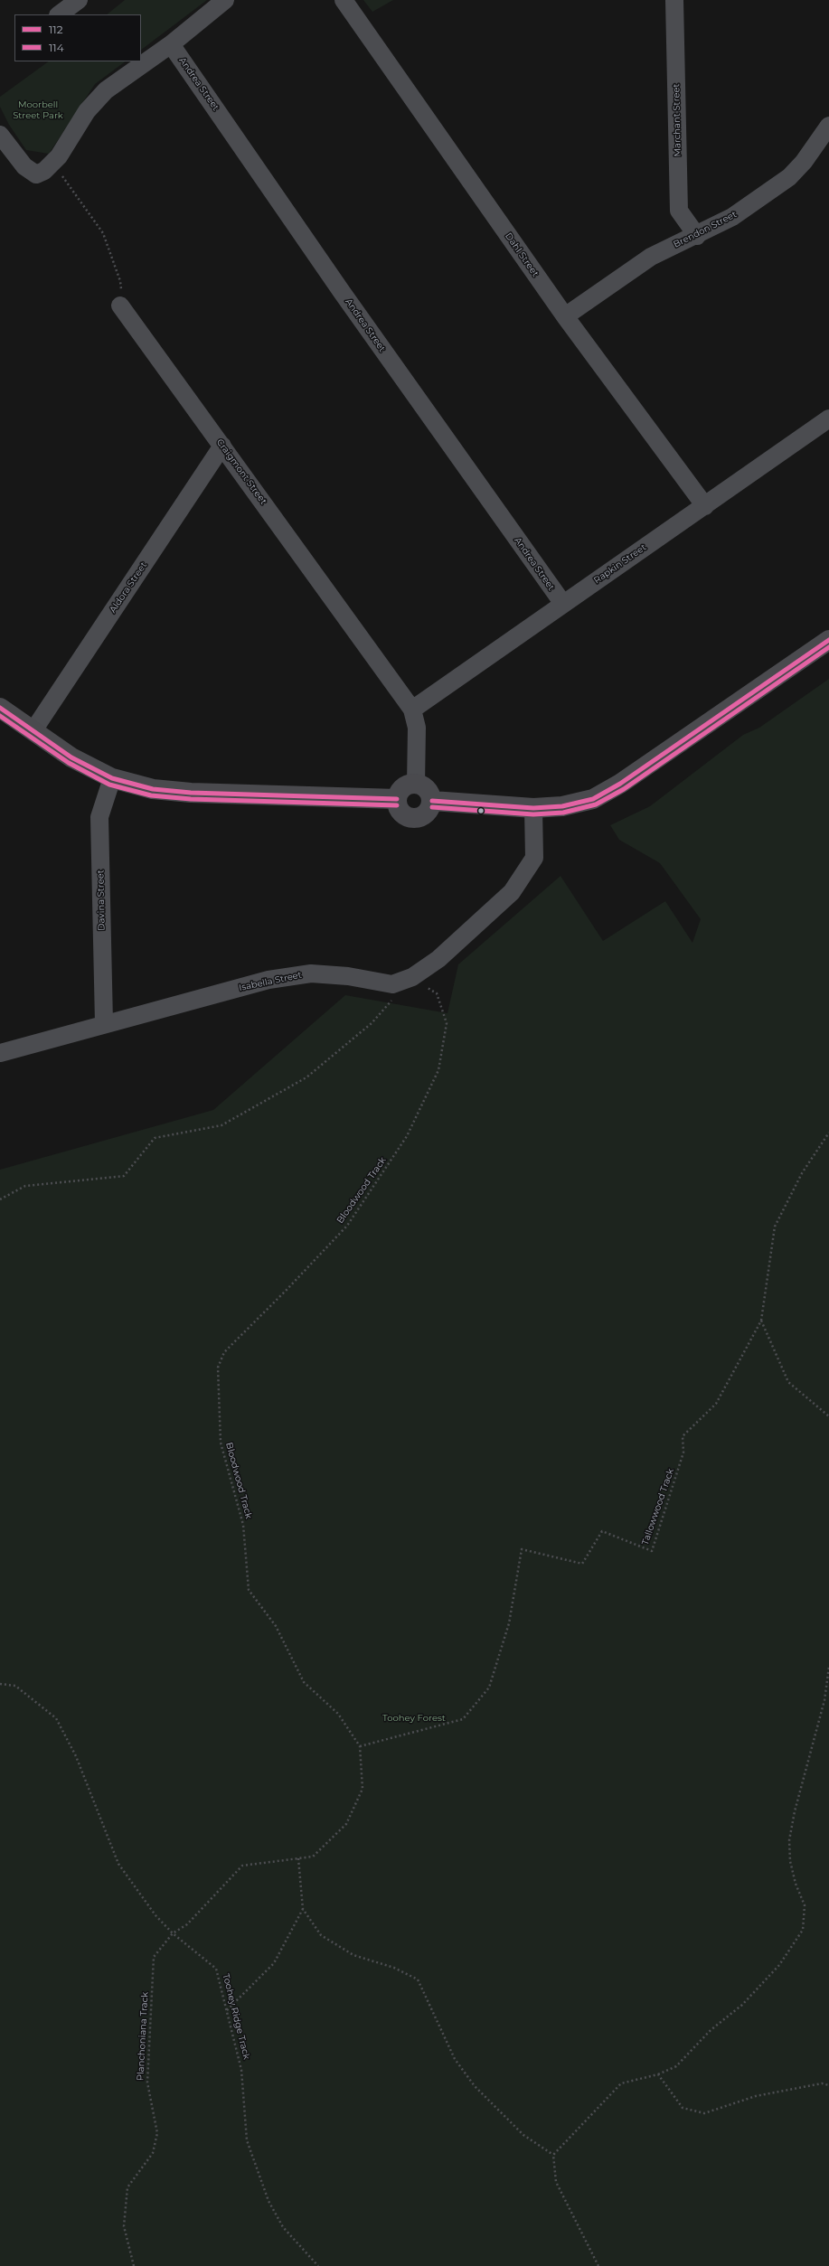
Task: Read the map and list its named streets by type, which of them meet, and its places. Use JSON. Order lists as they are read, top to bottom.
{
  "streets": {
    "street": [
      "Andrea Street",
      "Marchant Street",
      "Brendon Street",
      "Dahl Street",
      "Craigmont Street",
      "Rapkin Street",
      "Aldora Street",
      "Davina Street",
      "Isabella Street"
    ],
    "path": [
      "Bloodwood Track",
      "Tallowwood Track",
      "Toohey Ridge Track",
      "Planchoniana Track"
    ]
  },
  "crossings": [
    ["Andrea Street", "Rapkin Street"],
    ["Marchant Street", "Brendon Street"],
    ["Brendon Street", "Dahl Street"],
    ["Dahl Street", "Rapkin Street"],
    ["Craigmont Street", "Rapkin Street"],
    ["Craigmont Street", "Aldora Street"],
    ["Davina Street", "Isabella Street"],
    ["Isabella Street", "Bloodwood Track"],
    ["Bloodwood Track", "Tallowwood Track"],
    ["Toohey Ridge Track", "Planchoniana Track"]
  ],
  "parks": ["Moorbell Street Park", "Toohey Forest"],
  "lines": ["transit line 112", "transit line 114"],
  "legend": ["112", "114"]
}
